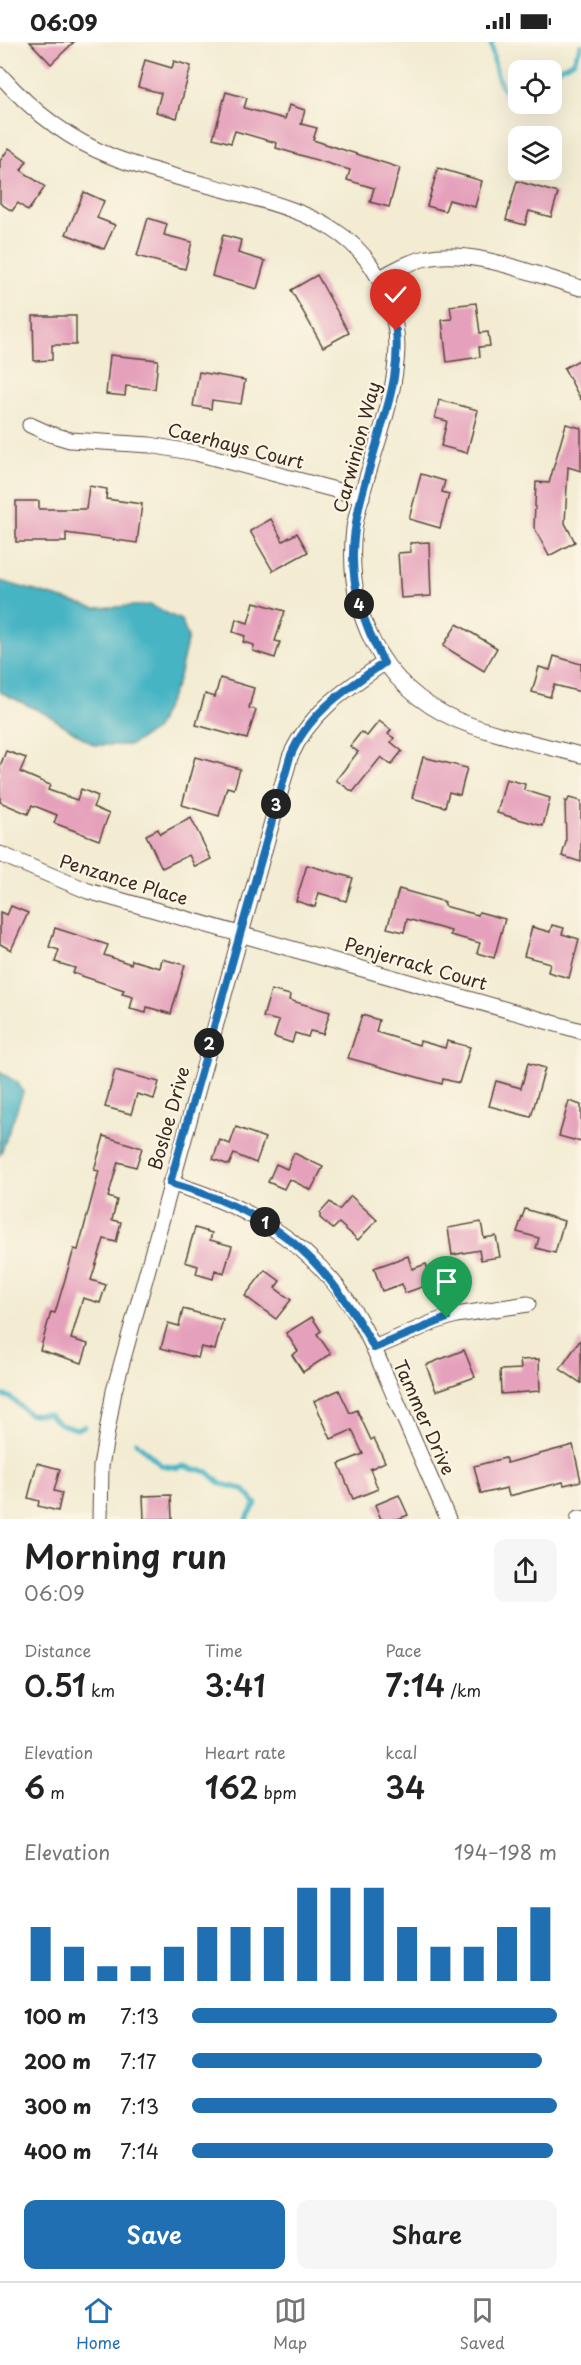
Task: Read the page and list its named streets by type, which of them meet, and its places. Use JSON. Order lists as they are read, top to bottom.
{
  "streets": {
    "street": [
      "Caerhays Court",
      "Carwinion Way",
      "Penzance Place",
      "Penjerrack Court",
      "Bosloe Drive",
      "Tammer Drive"
    ]
  },
  "crossings": [
    ["Caerhays Court", "Carwinion Way"],
    ["Carwinion Way", "Bosloe Drive"],
    ["Penzance Place", "Penjerrack Court"],
    ["Penzance Place", "Bosloe Drive"],
    ["Penjerrack Court", "Bosloe Drive"],
    ["Bosloe Drive", "Tammer Drive"]
  ],
  "page": {
    "status": "06:09",
    "pins": [
      "4",
      "3",
      "2",
      "1"
    ],
    "heading": ["Morning run", "06:09"],
    "stats": [
      ["Distance", "0.51 km"],
      ["Time", "3:41"],
      ["Pace", "7:14 /km"],
      ["Elevation", "6 m"],
      ["Heart rate", "162 bpm"],
      ["kcal", "34"]
    ],
    "chart": ["Elevation", "194–198 m"],
    "list": [
      {
        "name": "100 m",
        "note": "7:13"
      },
      {
        "name": "200 m",
        "note": "7:17"
      },
      {
        "name": "300 m",
        "note": "7:13"
      },
      {
        "name": "400 m",
        "note": "7:14"
      }
    ],
    "buttons": ["Save", "Share"],
    "tabs": ["Home", "Map", "Saved"]
  }
}
